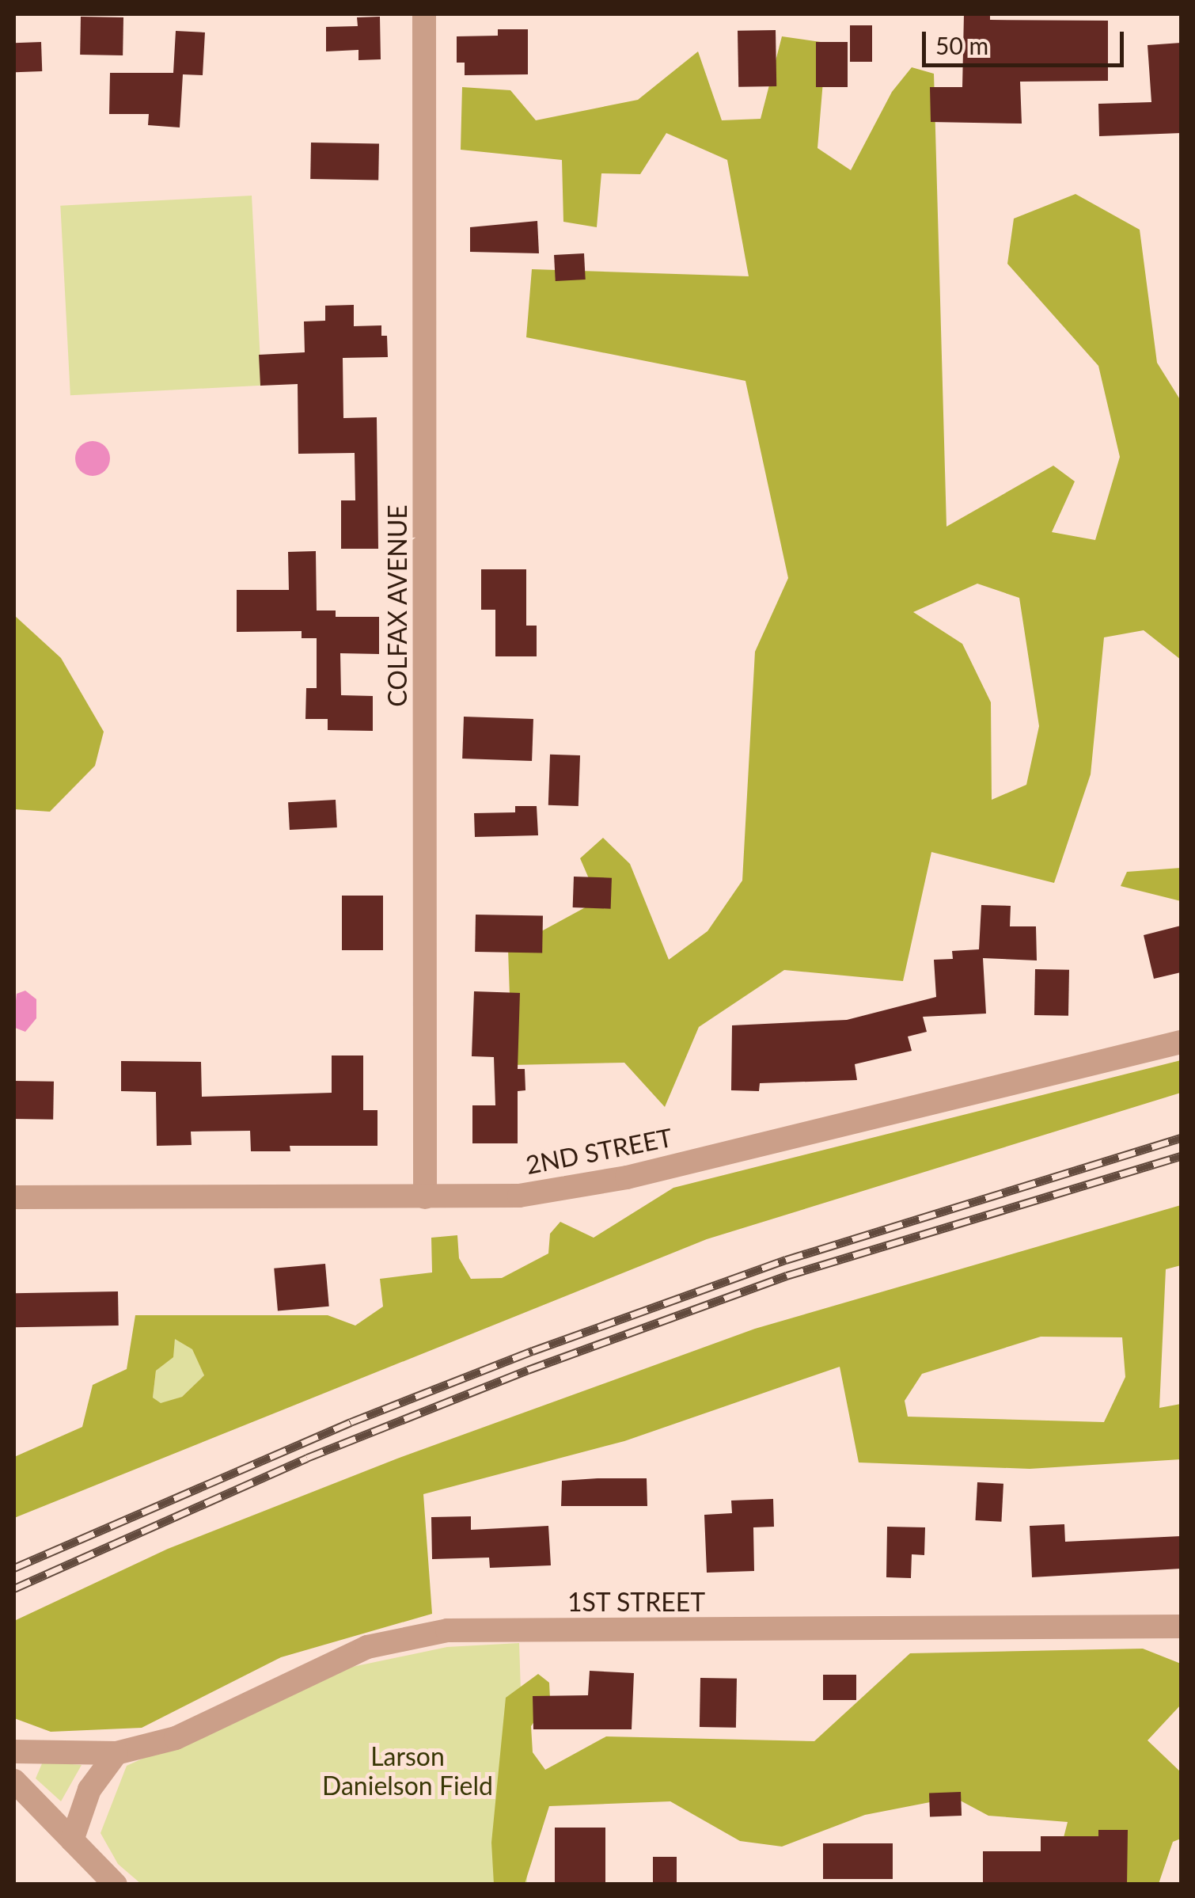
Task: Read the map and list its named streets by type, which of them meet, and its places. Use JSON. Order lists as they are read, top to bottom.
{
  "streets": {
    "street": ["COLFAX AVENUE", "2ND STREET", "1ST STREET"]
  },
  "crossings": [
    ["COLFAX AVENUE", "2ND STREET"]
  ],
  "parks": ["Larson Danielson Field"],
  "scale_bar": "50 m"
}
